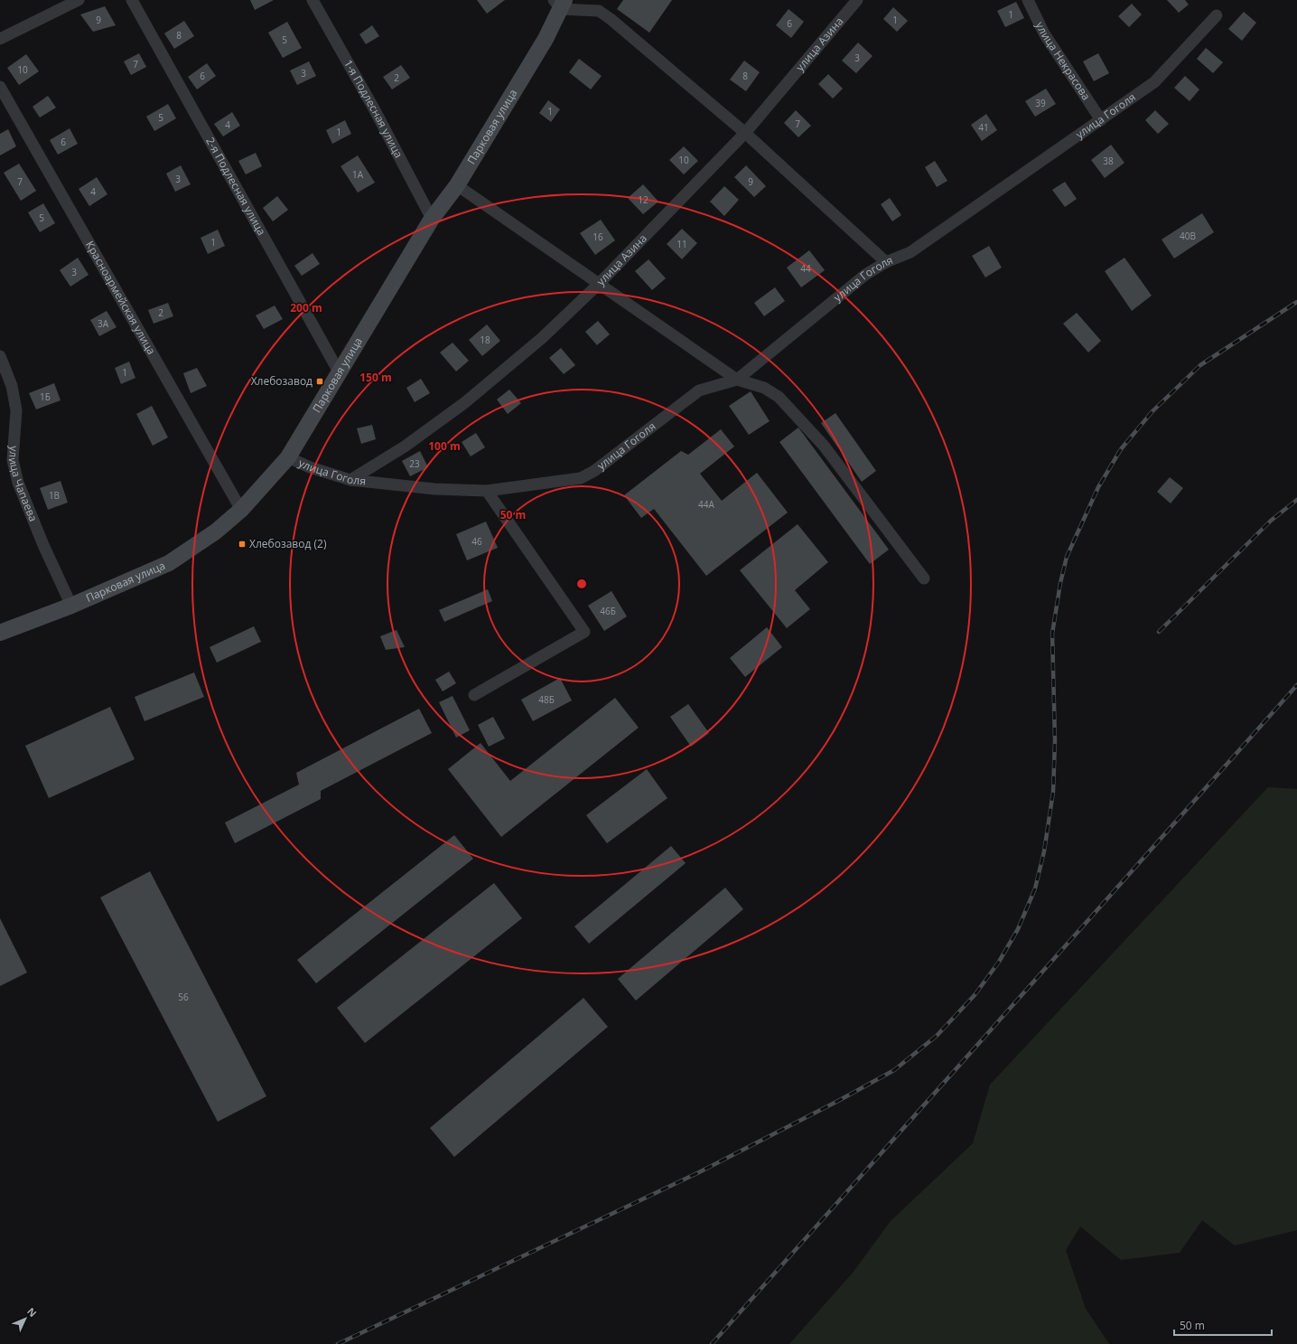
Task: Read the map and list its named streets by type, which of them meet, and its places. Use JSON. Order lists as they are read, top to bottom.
{
  "streets": {
    "main road": ["Парковая улица"],
    "street": [
      "улица Азина",
      "улица Некрасова",
      "1-я Подлесная улица",
      "улица Гоголя",
      "2-я Подлесная улица",
      "Красноармейская улица",
      "улица Чапаева"
    ]
  },
  "crossings": [
    ["улица Азина", "улица Гоголя"],
    ["улица Некрасова", "улица Гоголя"],
    ["1-я Подлесная улица", "Парковая улица"],
    ["улица Гоголя", "Парковая улица"],
    ["Парковая улица", "2-я Подлесная улица"],
    ["Парковая улица", "Красноармейская улица"],
    ["Парковая улица", "улица Чапаева"]
  ],
  "places": {
    "transit": ["Хлебозавод", "Хлебозавод (2)"]
  },
  "house_numbers": [
    "1",
    "9",
    "1",
    "6",
    "8",
    "5",
    "3",
    "7",
    "10",
    "3",
    "6",
    "8",
    "2",
    "39",
    "1",
    "5",
    "7",
    "4",
    "41",
    "1",
    "6",
    "10",
    "38",
    "1А",
    "3",
    "7",
    "9",
    "4",
    "12",
    "5",
    "40В",
    "16",
    "1",
    "11",
    "44",
    "3",
    "2",
    "3А",
    "18",
    "1",
    "1Б",
    "23",
    "1В",
    "44А",
    "46",
    "46Б",
    "48Б",
    "56"
  ],
  "scale_bar": "50 m",
  "north": "top right",
  "rings": [
    "200 m",
    "150 m",
    "100 m",
    "50 m"
  ]
}
